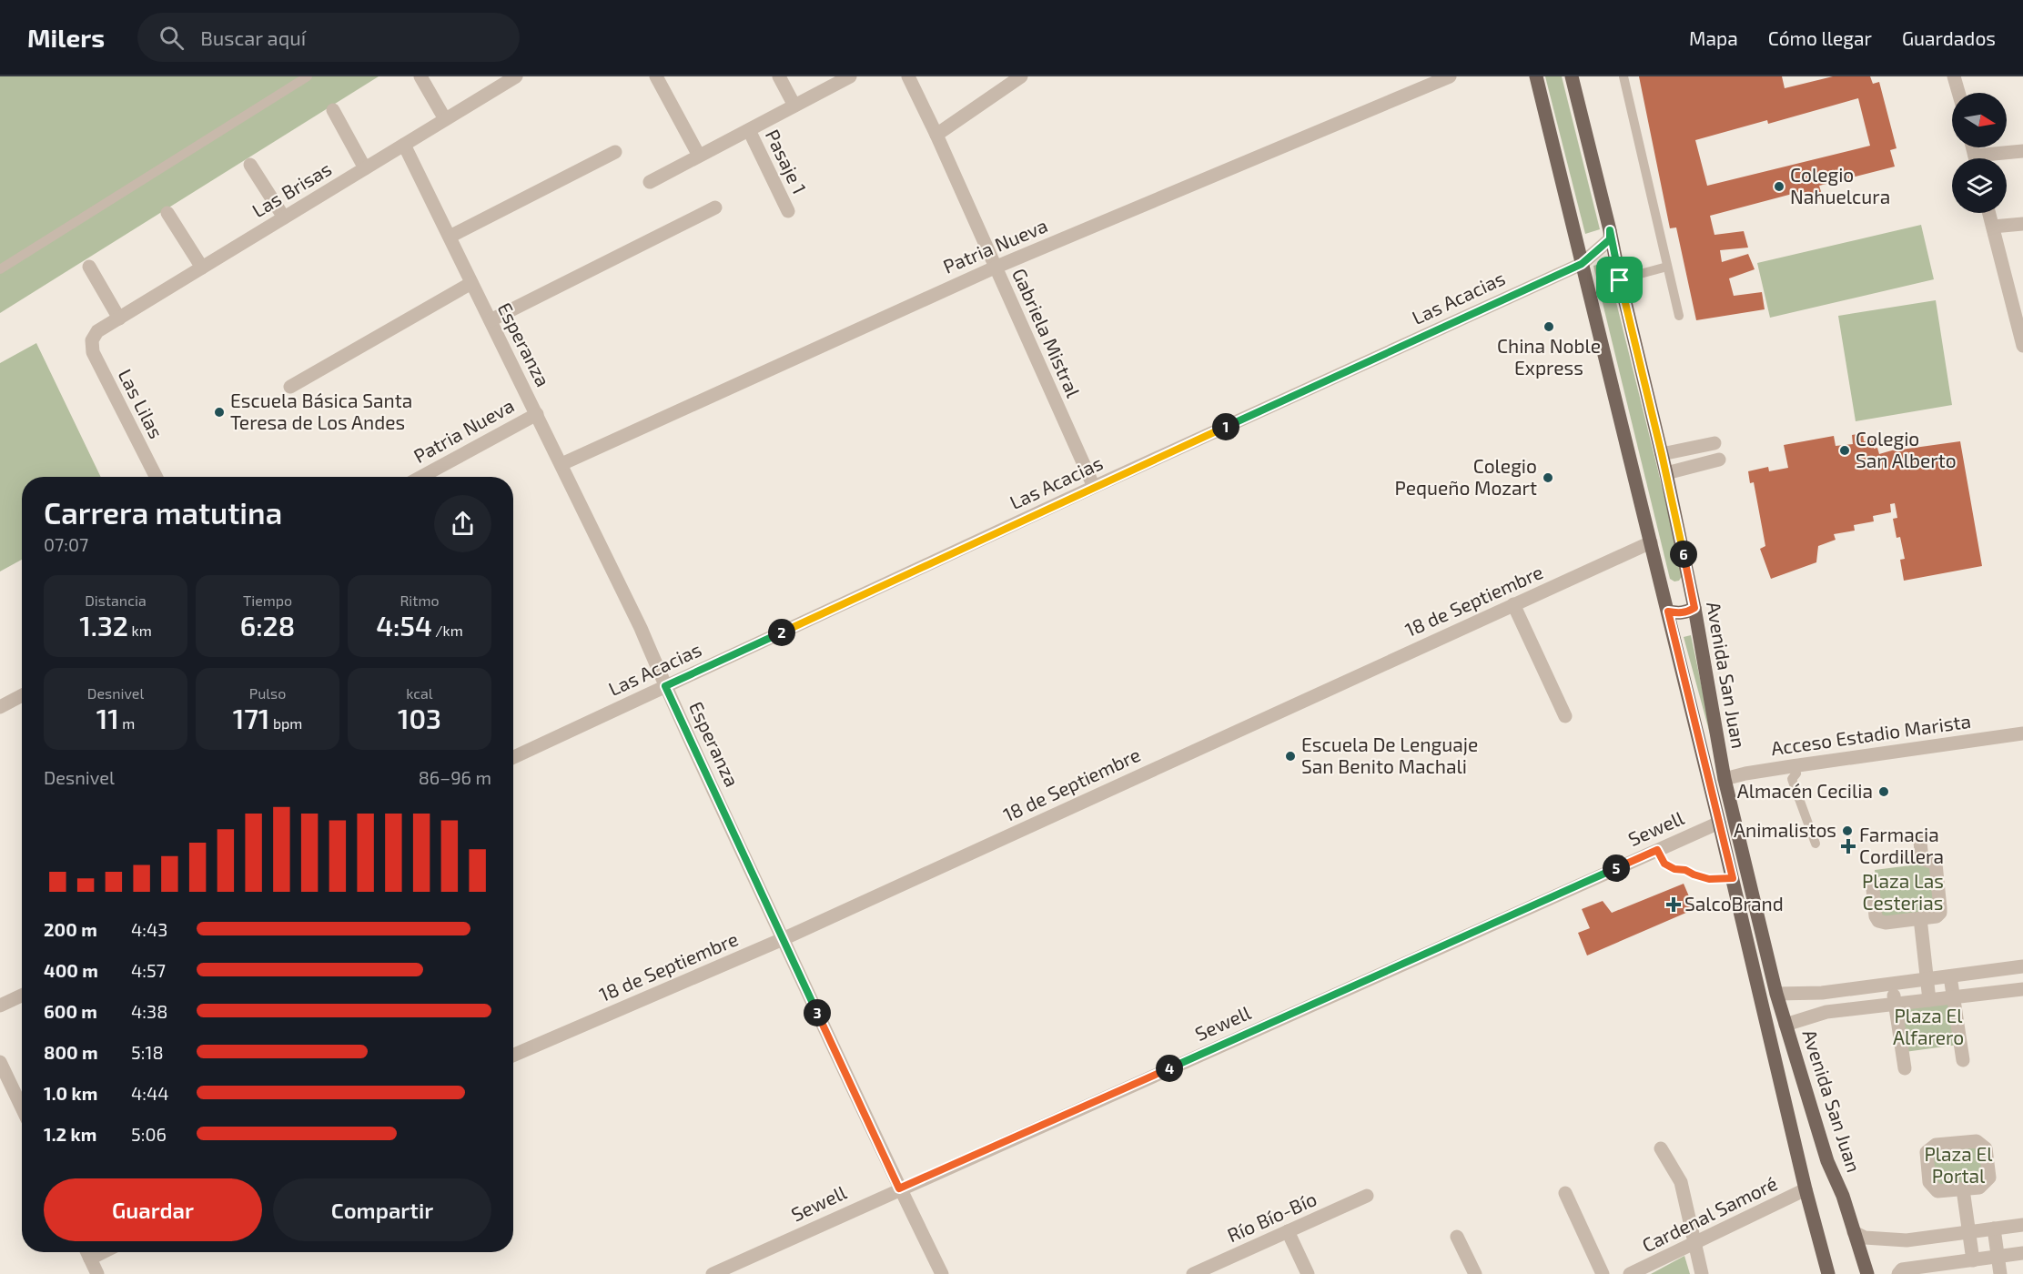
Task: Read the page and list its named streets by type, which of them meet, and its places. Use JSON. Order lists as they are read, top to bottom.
{
  "streets": {
    "main road": ["Avenida San Juan"],
    "street": [
      "Pasaje 1",
      "Las Brisas",
      "Patria Nueva",
      "Las Acacias",
      "Gabriela Mistral",
      "Esperanza",
      "Las Lilas",
      "18 de Septiembre",
      "Acceso Estadio Marista",
      "Sewell",
      "Cardenal Samoré",
      "Río Bío-Bío"
    ]
  },
  "crossings": [
    ["Las Brisas", "Esperanza"],
    ["Las Brisas", "Las Lilas"],
    ["Patria Nueva", "Gabriela Mistral"],
    ["Patria Nueva", "Esperanza"],
    ["Las Acacias", "Gabriela Mistral"],
    ["Las Acacias", "Esperanza"],
    ["Las Acacias", "Avenida San Juan"],
    ["Esperanza", "18 de Septiembre"],
    ["Esperanza", "Sewell"],
    ["18 de Septiembre", "Avenida San Juan"],
    ["Avenida San Juan", "Acceso Estadio Marista"],
    ["Avenida San Juan", "Sewell"],
    ["Avenida San Juan", "Cardenal Samoré"]
  ],
  "parks": ["Plaza Las Cesterias", "Plaza El Alfarero", "Plaza El Portal"],
  "places": {
    "other": [
      "Colegio Nahuelcura",
      "China Noble Express",
      "Escuela Básica Santa Teresa de Los Andes",
      "Colegio San Alberto",
      "Colegio Pequeño Mozart",
      "Escuela De Lenguaje San Benito Machali",
      "Almacén Cecilia",
      "Animalistos"
    ],
    "health": ["Farmacia Cordillera", "SalcoBrand"]
  },
  "north": "right",
  "page": {
    "header": "Milers",
    "search": "Buscar aquí",
    "nav": ["Mapa", "Cómo llegar", "Guardados"],
    "pins": [
      "1",
      "6",
      "2",
      "5",
      "3",
      "4"
    ],
    "heading": ["Carrera matutina", "07:07"],
    "stats": [
      ["Distancia", "1.32 km"],
      ["Tiempo", "6:28"],
      ["Ritmo", "4:54 /km"],
      ["Desnivel", "11 m"],
      ["Pulso", "171 bpm"],
      ["kcal", "103"]
    ],
    "chart": ["Desnivel", "86–96 m"],
    "list": [
      {
        "name": "200 m",
        "note": "4:43"
      },
      {
        "name": "400 m",
        "note": "4:57"
      },
      {
        "name": "600 m",
        "note": "4:38"
      },
      {
        "name": "800 m",
        "note": "5:18"
      },
      {
        "name": "1.0 km",
        "note": "4:44"
      },
      {
        "name": "1.2 km",
        "note": "5:06"
      }
    ],
    "buttons": ["Guardar", "Compartir"]
  }
}
